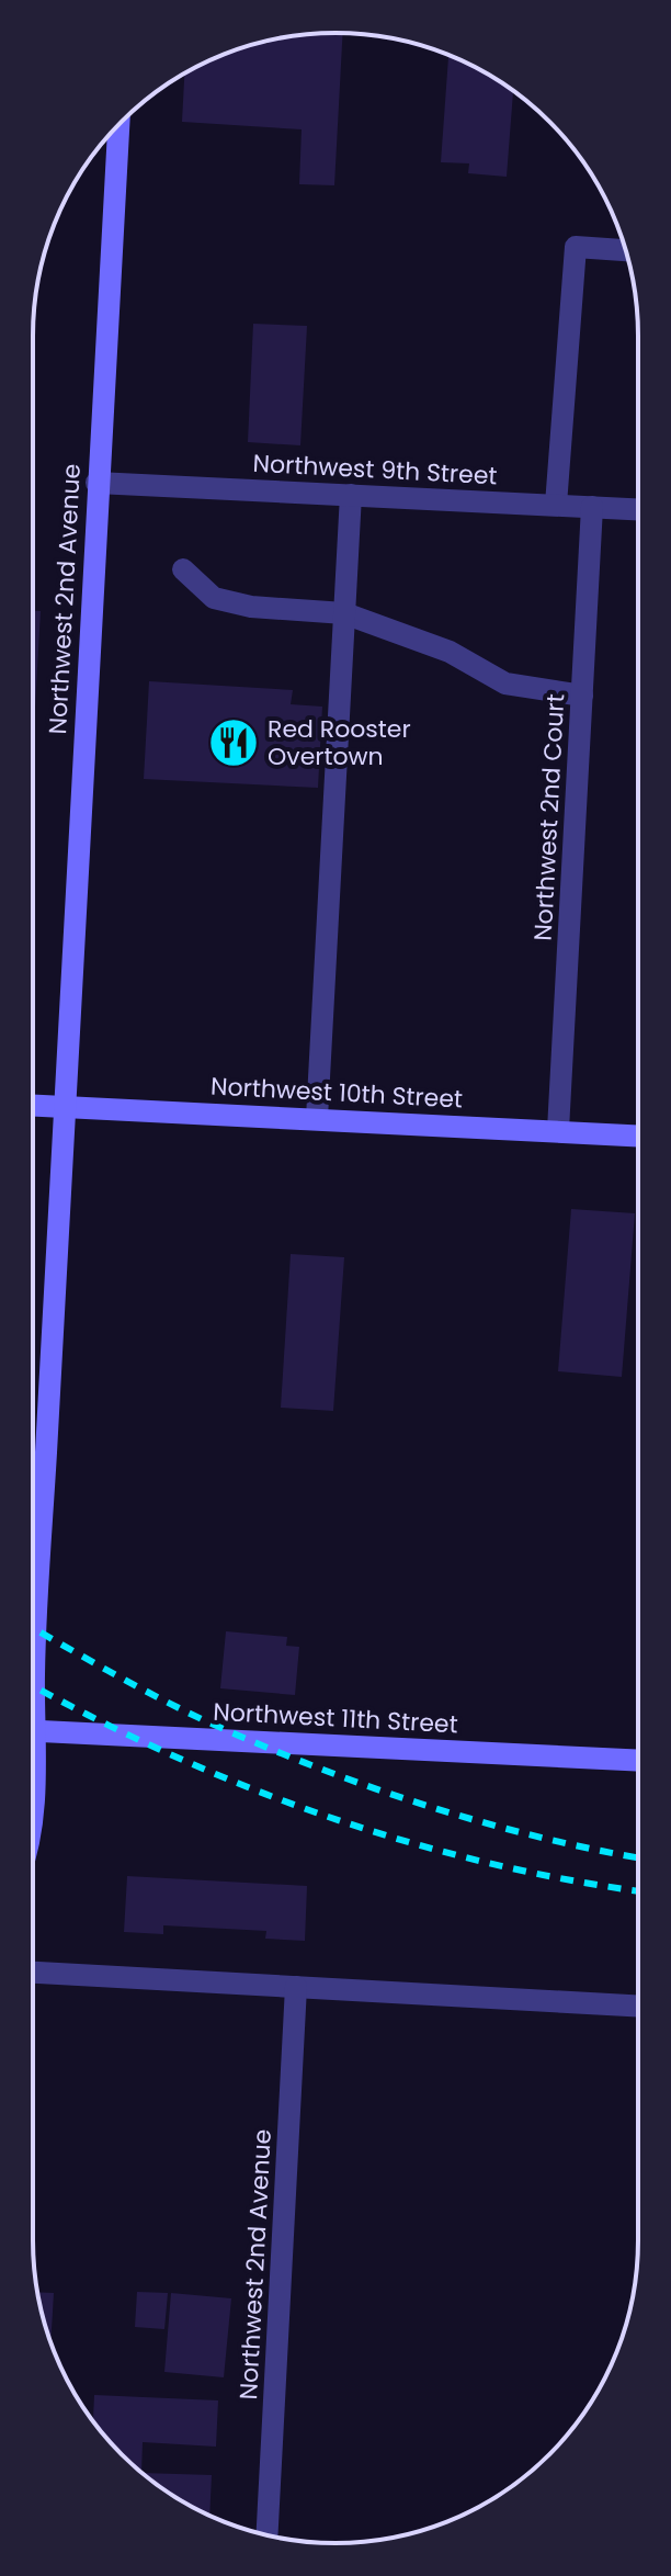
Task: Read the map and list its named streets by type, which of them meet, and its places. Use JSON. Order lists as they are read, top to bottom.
{
  "streets": {
    "street": [
      "Northwest 9th Street",
      "Northwest 2nd Avenue",
      "Northwest 2nd Court",
      "Northwest 10th Street",
      "Northwest 11th Street"
    ]
  },
  "crossings": [
    ["Northwest 9th Street", "Northwest 2nd Avenue"],
    ["Northwest 9th Street", "Northwest 2nd Court"],
    ["Northwest 2nd Avenue", "Northwest 10th Street"],
    ["Northwest 2nd Court", "Northwest 10th Street"]
  ],
  "places": {
    "restaurant": ["Red Rooster Overtown"]
  }
}
